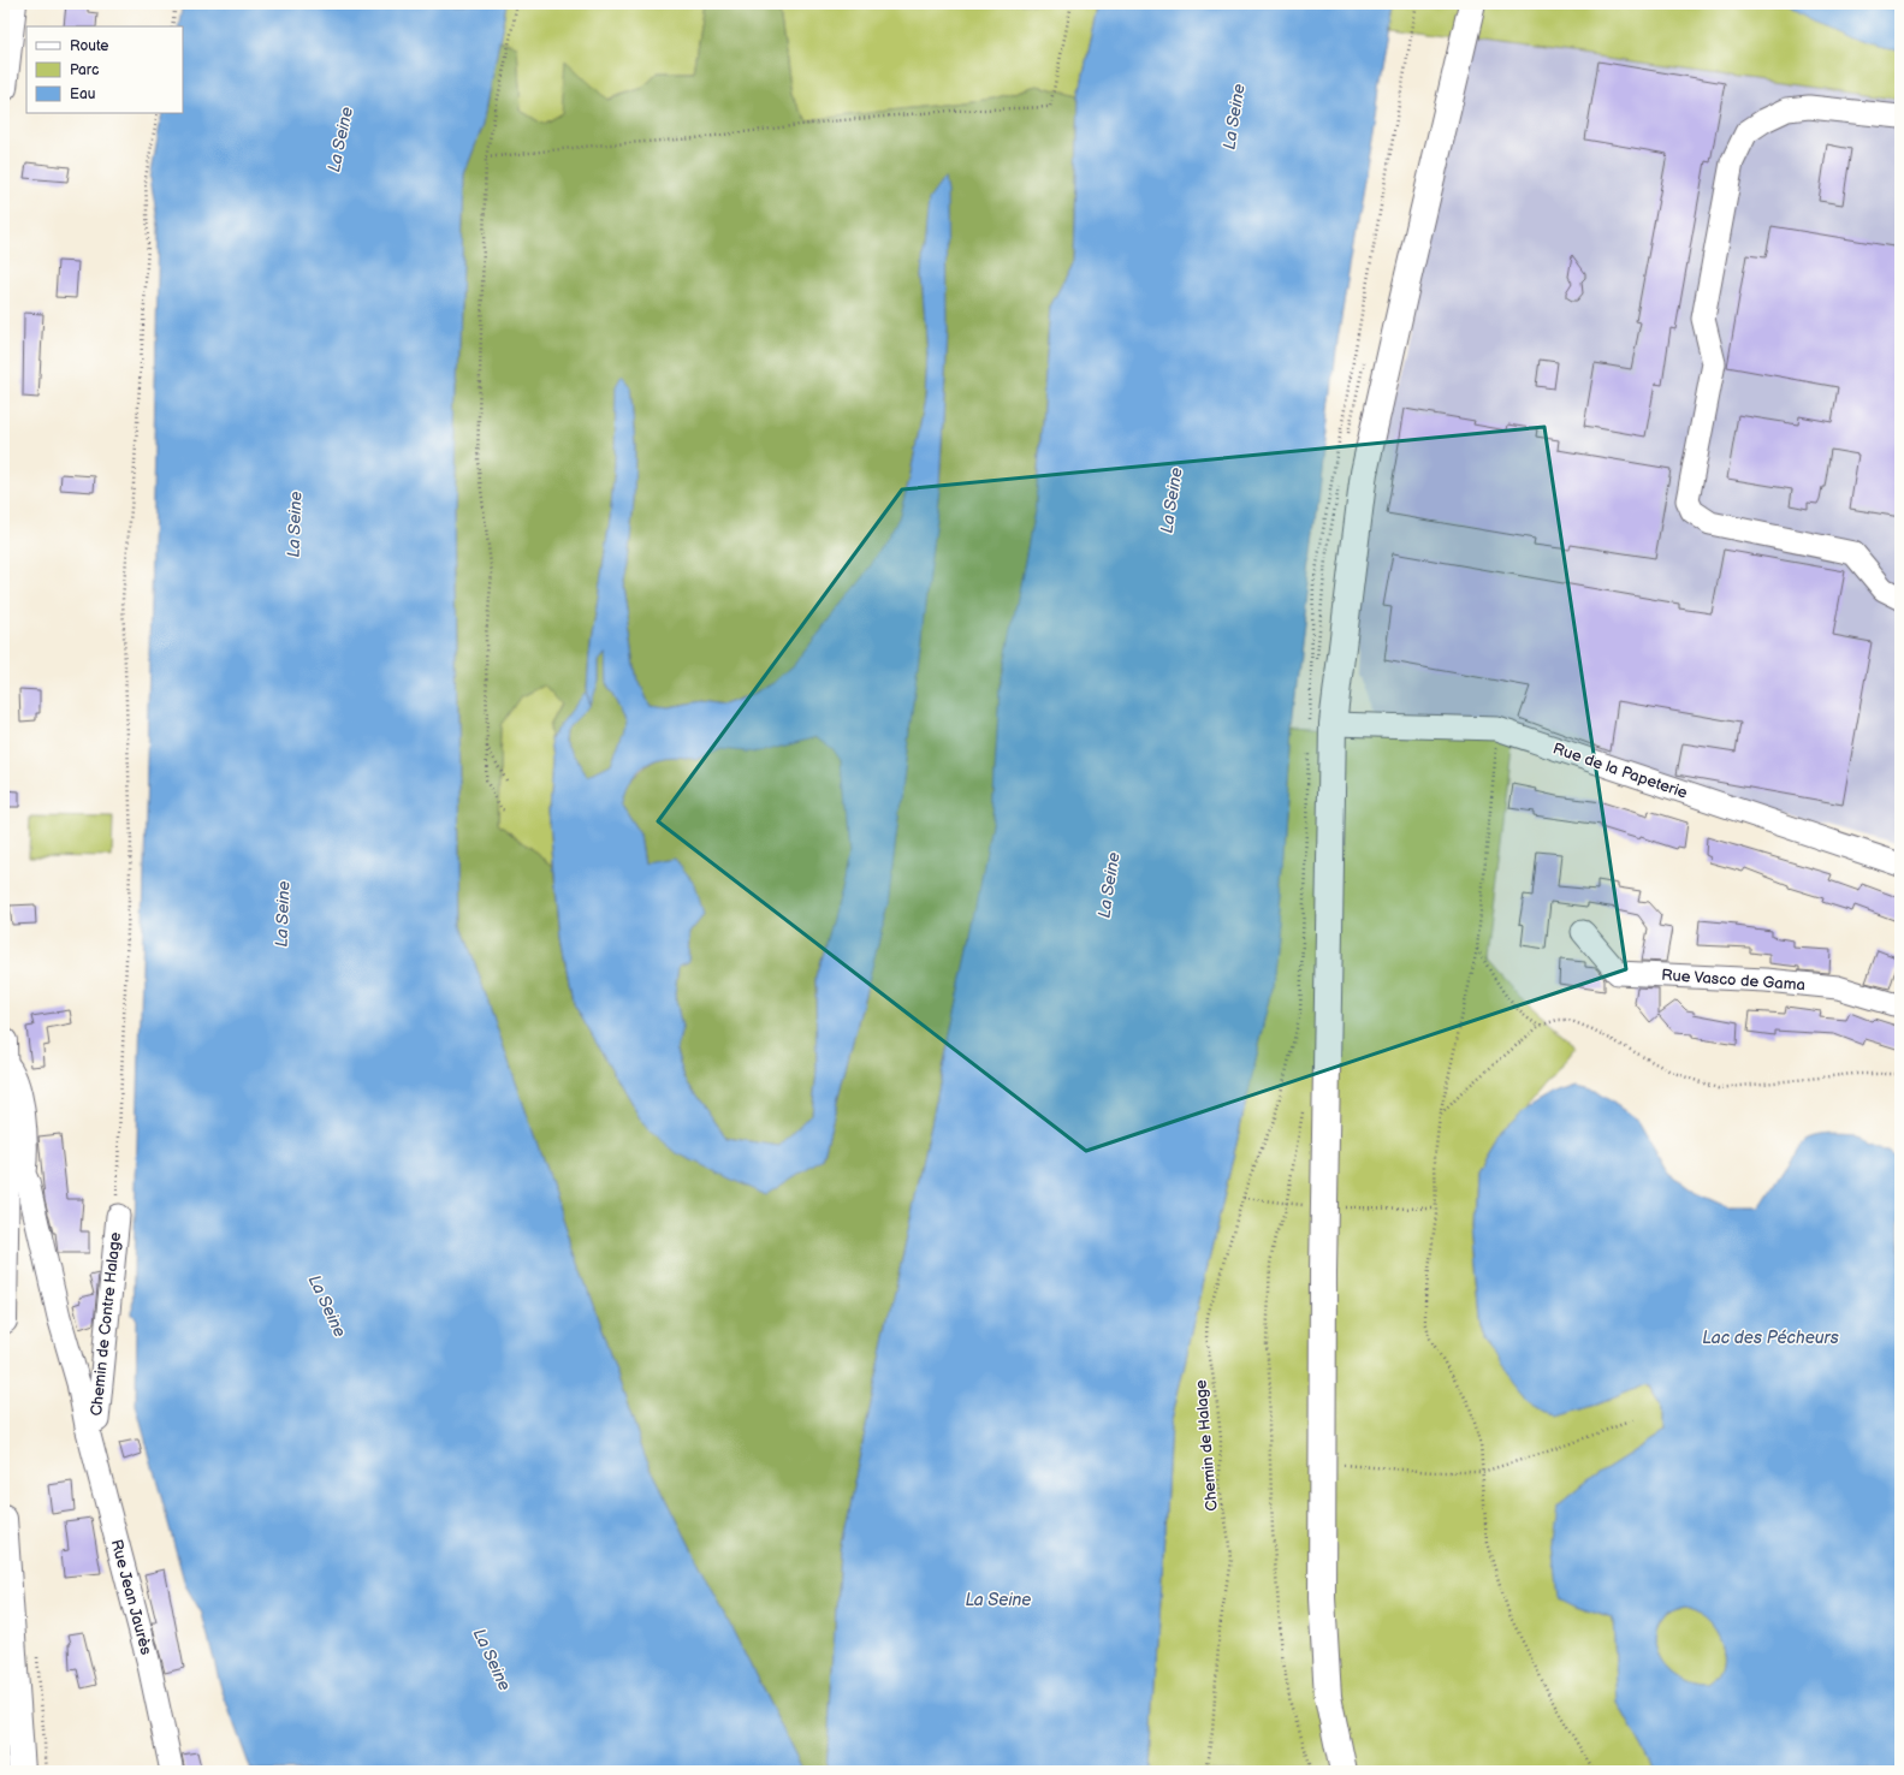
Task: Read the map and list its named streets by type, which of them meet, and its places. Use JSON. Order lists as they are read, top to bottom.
{
  "streets": {
    "street": [
      "Rue de la Papeterie",
      "Rue Vasco de Gama",
      "Chemin de Contre Halage",
      "Rue Jean Jaurès"
    ],
    "path": ["Chemin de Halage"]
  },
  "crossings": [
    ["Chemin de Contre Halage", "Rue Jean Jaurès"]
  ],
  "water": ["La Seine", "Lac des Pécheurs"],
  "legend": ["Route", "Parc", "Eau"]
}
